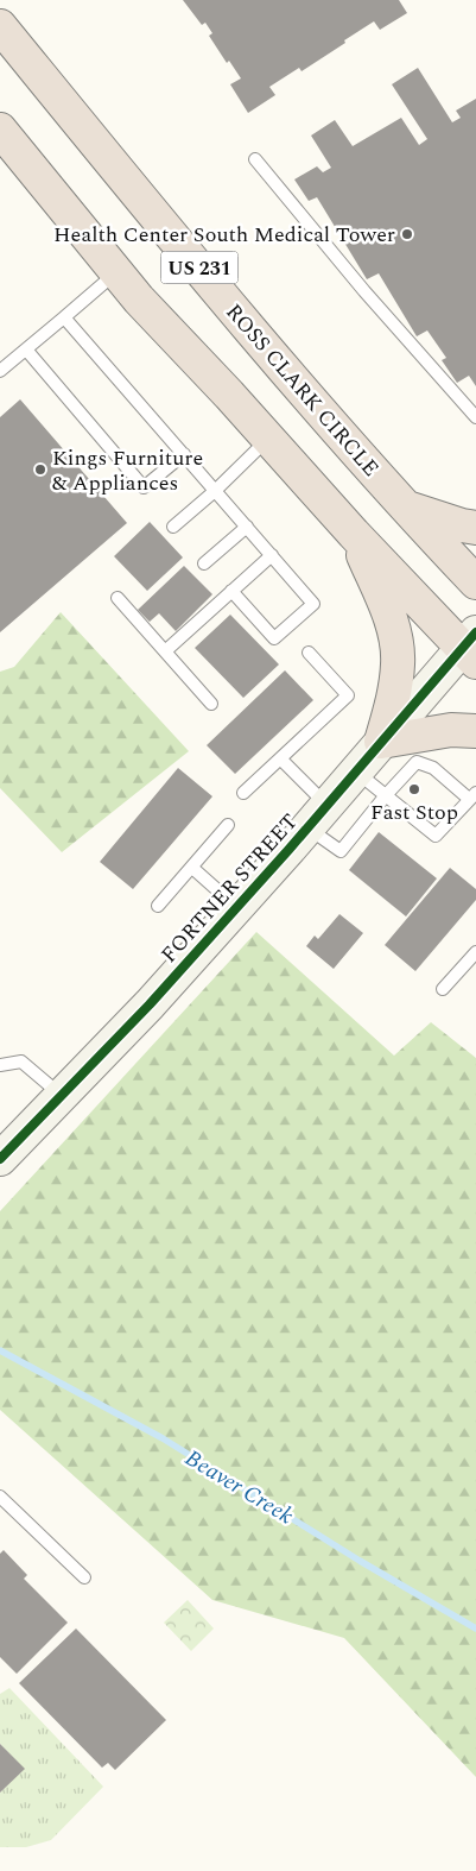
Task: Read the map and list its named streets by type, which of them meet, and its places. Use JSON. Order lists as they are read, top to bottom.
{
  "streets": {
    "highway": ["US 231", "ROSS CLARK CIRCLE"],
    "street": ["FORTNER STREET"]
  },
  "crossings": [
    ["US 231", "FORTNER STREET"]
  ],
  "water": ["Beaver Creek"],
  "places": ["Health Center South Medical Tower", "Kings Furniture & Appliances", "Fast Stop"]
}
